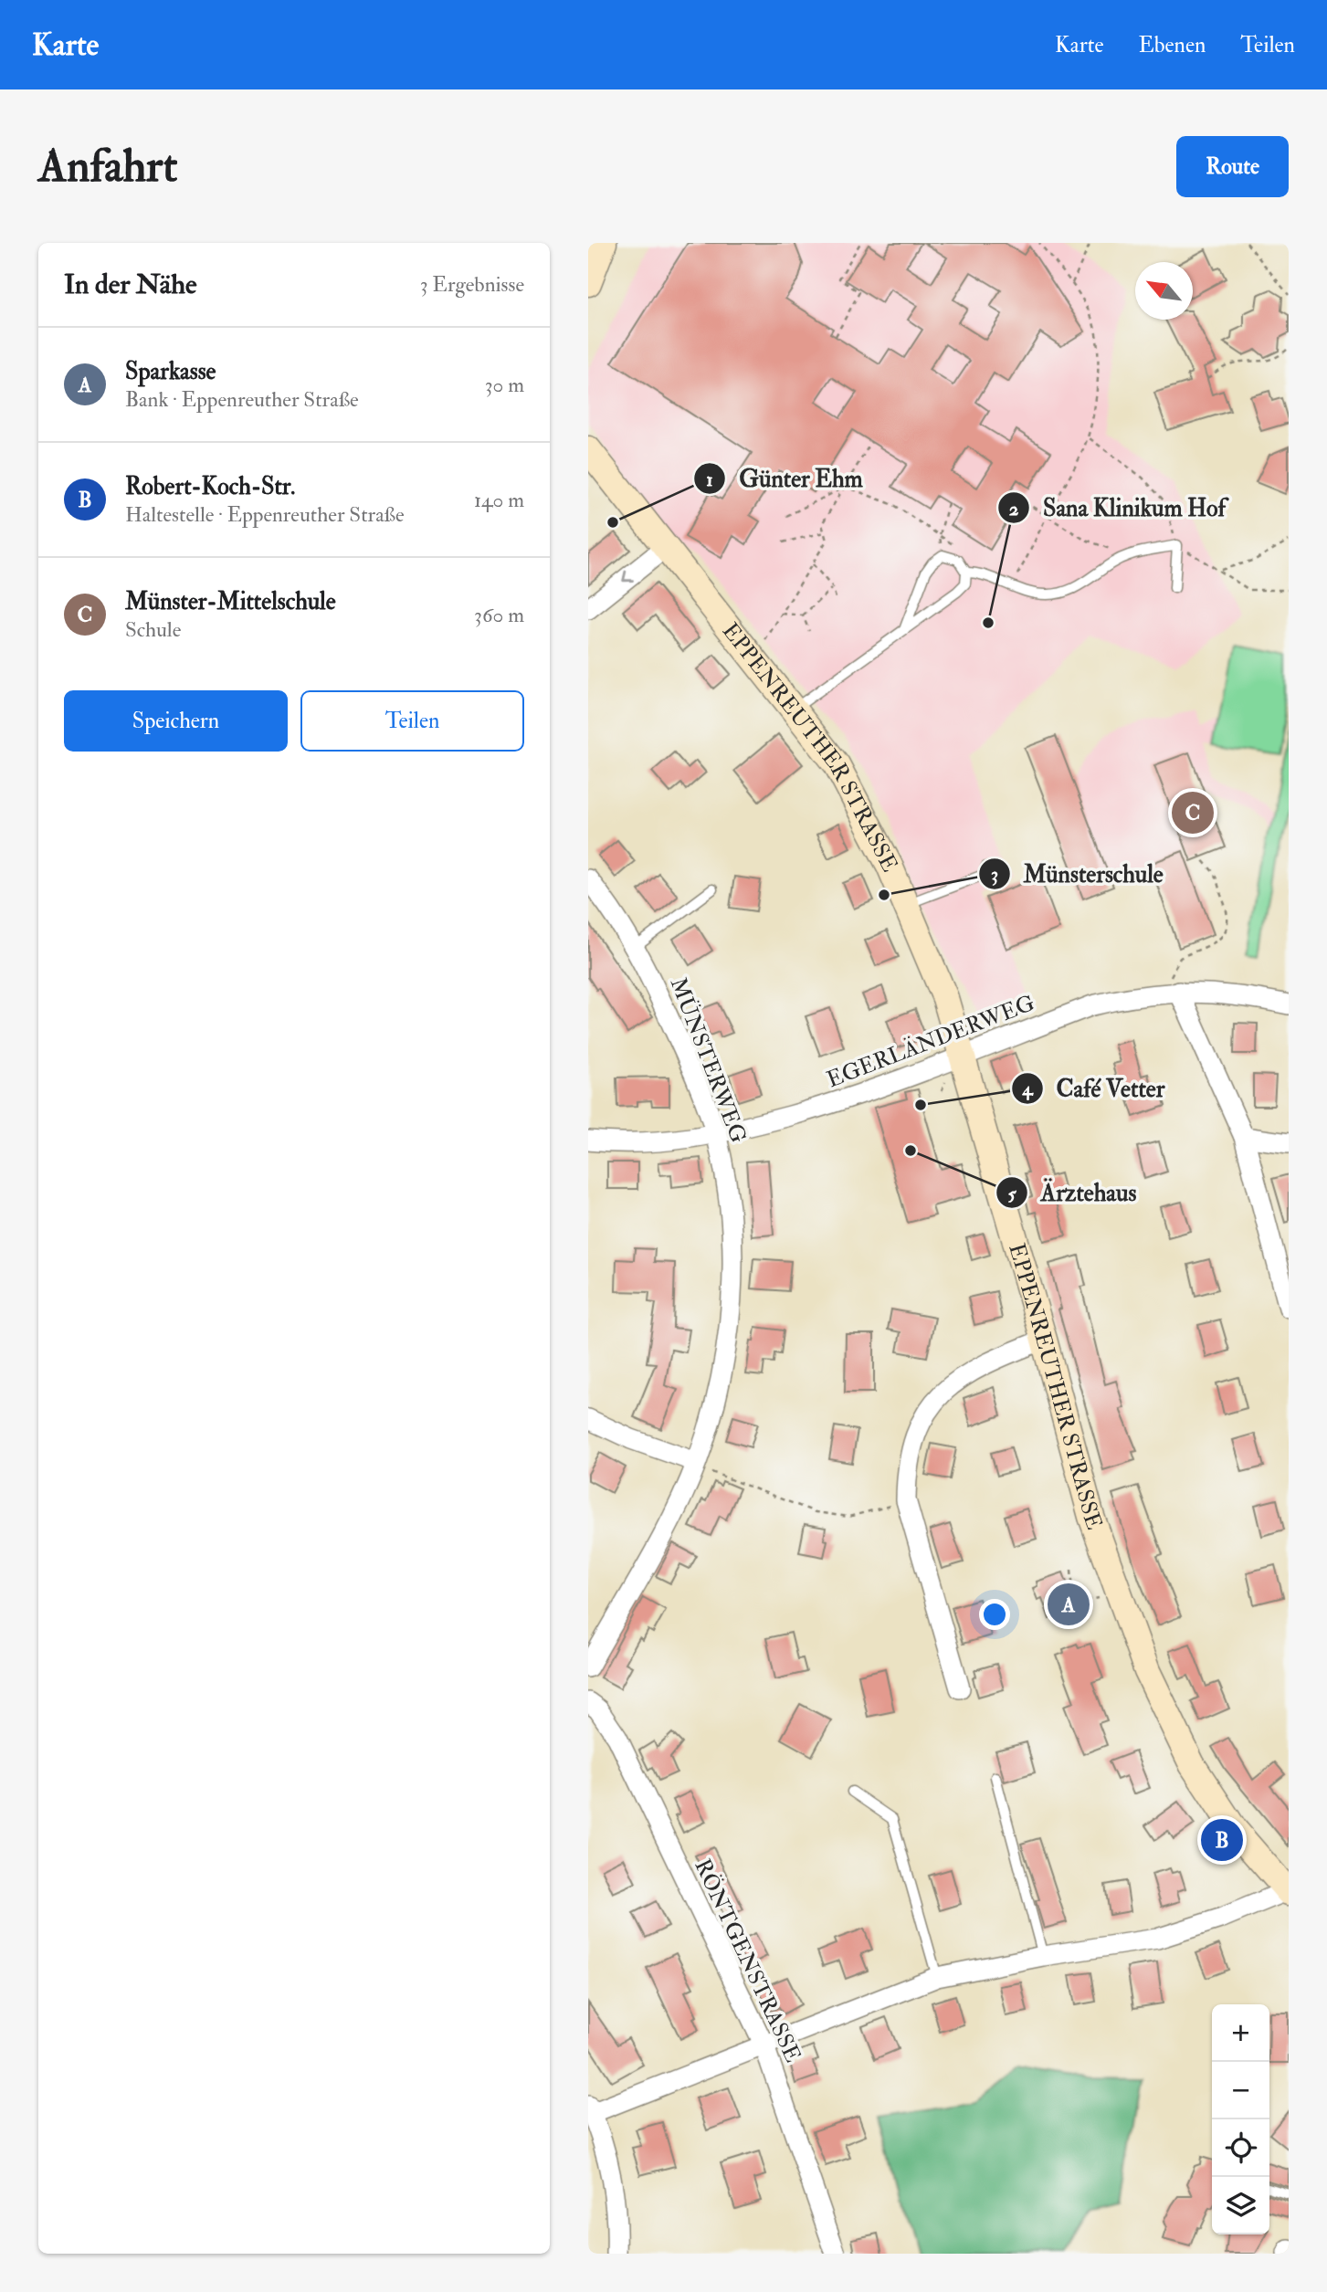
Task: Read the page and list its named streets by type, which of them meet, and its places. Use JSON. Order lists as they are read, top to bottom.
{
  "streets": {
    "main road": ["EPPENREUTHER STRASSE"],
    "street": ["EGERLÄNDERWEG", "MÜNSTERWEG", "RÖNTGENSTRASSE"]
  },
  "crossings": [
    ["EPPENREUTHER STRASSE", "EGERLÄNDERWEG"],
    ["EGERLÄNDERWEG", "MÜNSTERWEG"]
  ],
  "places": [
    "Günter Ehm",
    "Sana Klinikum Hof",
    "Münsterschule",
    "Café Vetter",
    "Ärztehaus"
  ],
  "north": "top left",
  "page": {
    "header": "Karte",
    "nav": ["Karte", "Ebenen", "Teilen"],
    "buttons": [
      "Route",
      ["Speichern", "Teilen"]
    ],
    "title": "Anfahrt",
    "heading": ["In der Nähe", "3 Ergebnisse"],
    "list": [
      {
        "mark": "A",
        "name": "Sparkasse",
        "note": "Bank · Eppenreuther Straße",
        "value": "30 m"
      },
      {
        "mark": "B",
        "name": "Robert-Koch-Str.",
        "note": "Haltestelle · Eppenreuther Straße",
        "value": "140 m"
      },
      {
        "mark": "C",
        "name": "Münster-Mittelschule",
        "note": "Schule",
        "value": "360 m"
      }
    ],
    "pins": ["C", "A", "B"],
    "map_buttons": ["+", "−"]
  }
}
